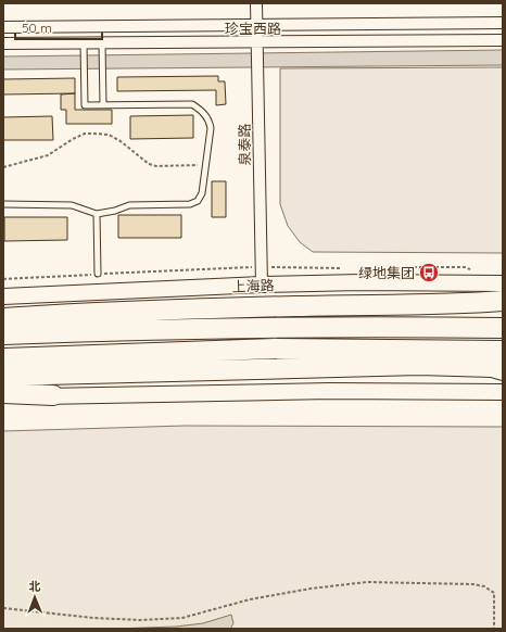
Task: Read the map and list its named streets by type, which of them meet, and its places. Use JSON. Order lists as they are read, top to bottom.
{
  "streets": {
    "main road": ["上海路"],
    "street": ["珍宝西路", "泉泰路"]
  },
  "crossings": [
    ["珍宝西路", "泉泰路"],
    ["泉泰路", "上海路"]
  ],
  "places": {
    "bus stop": ["绿地集团"]
  },
  "scale_bar": "50 m",
  "north": "top"
}
